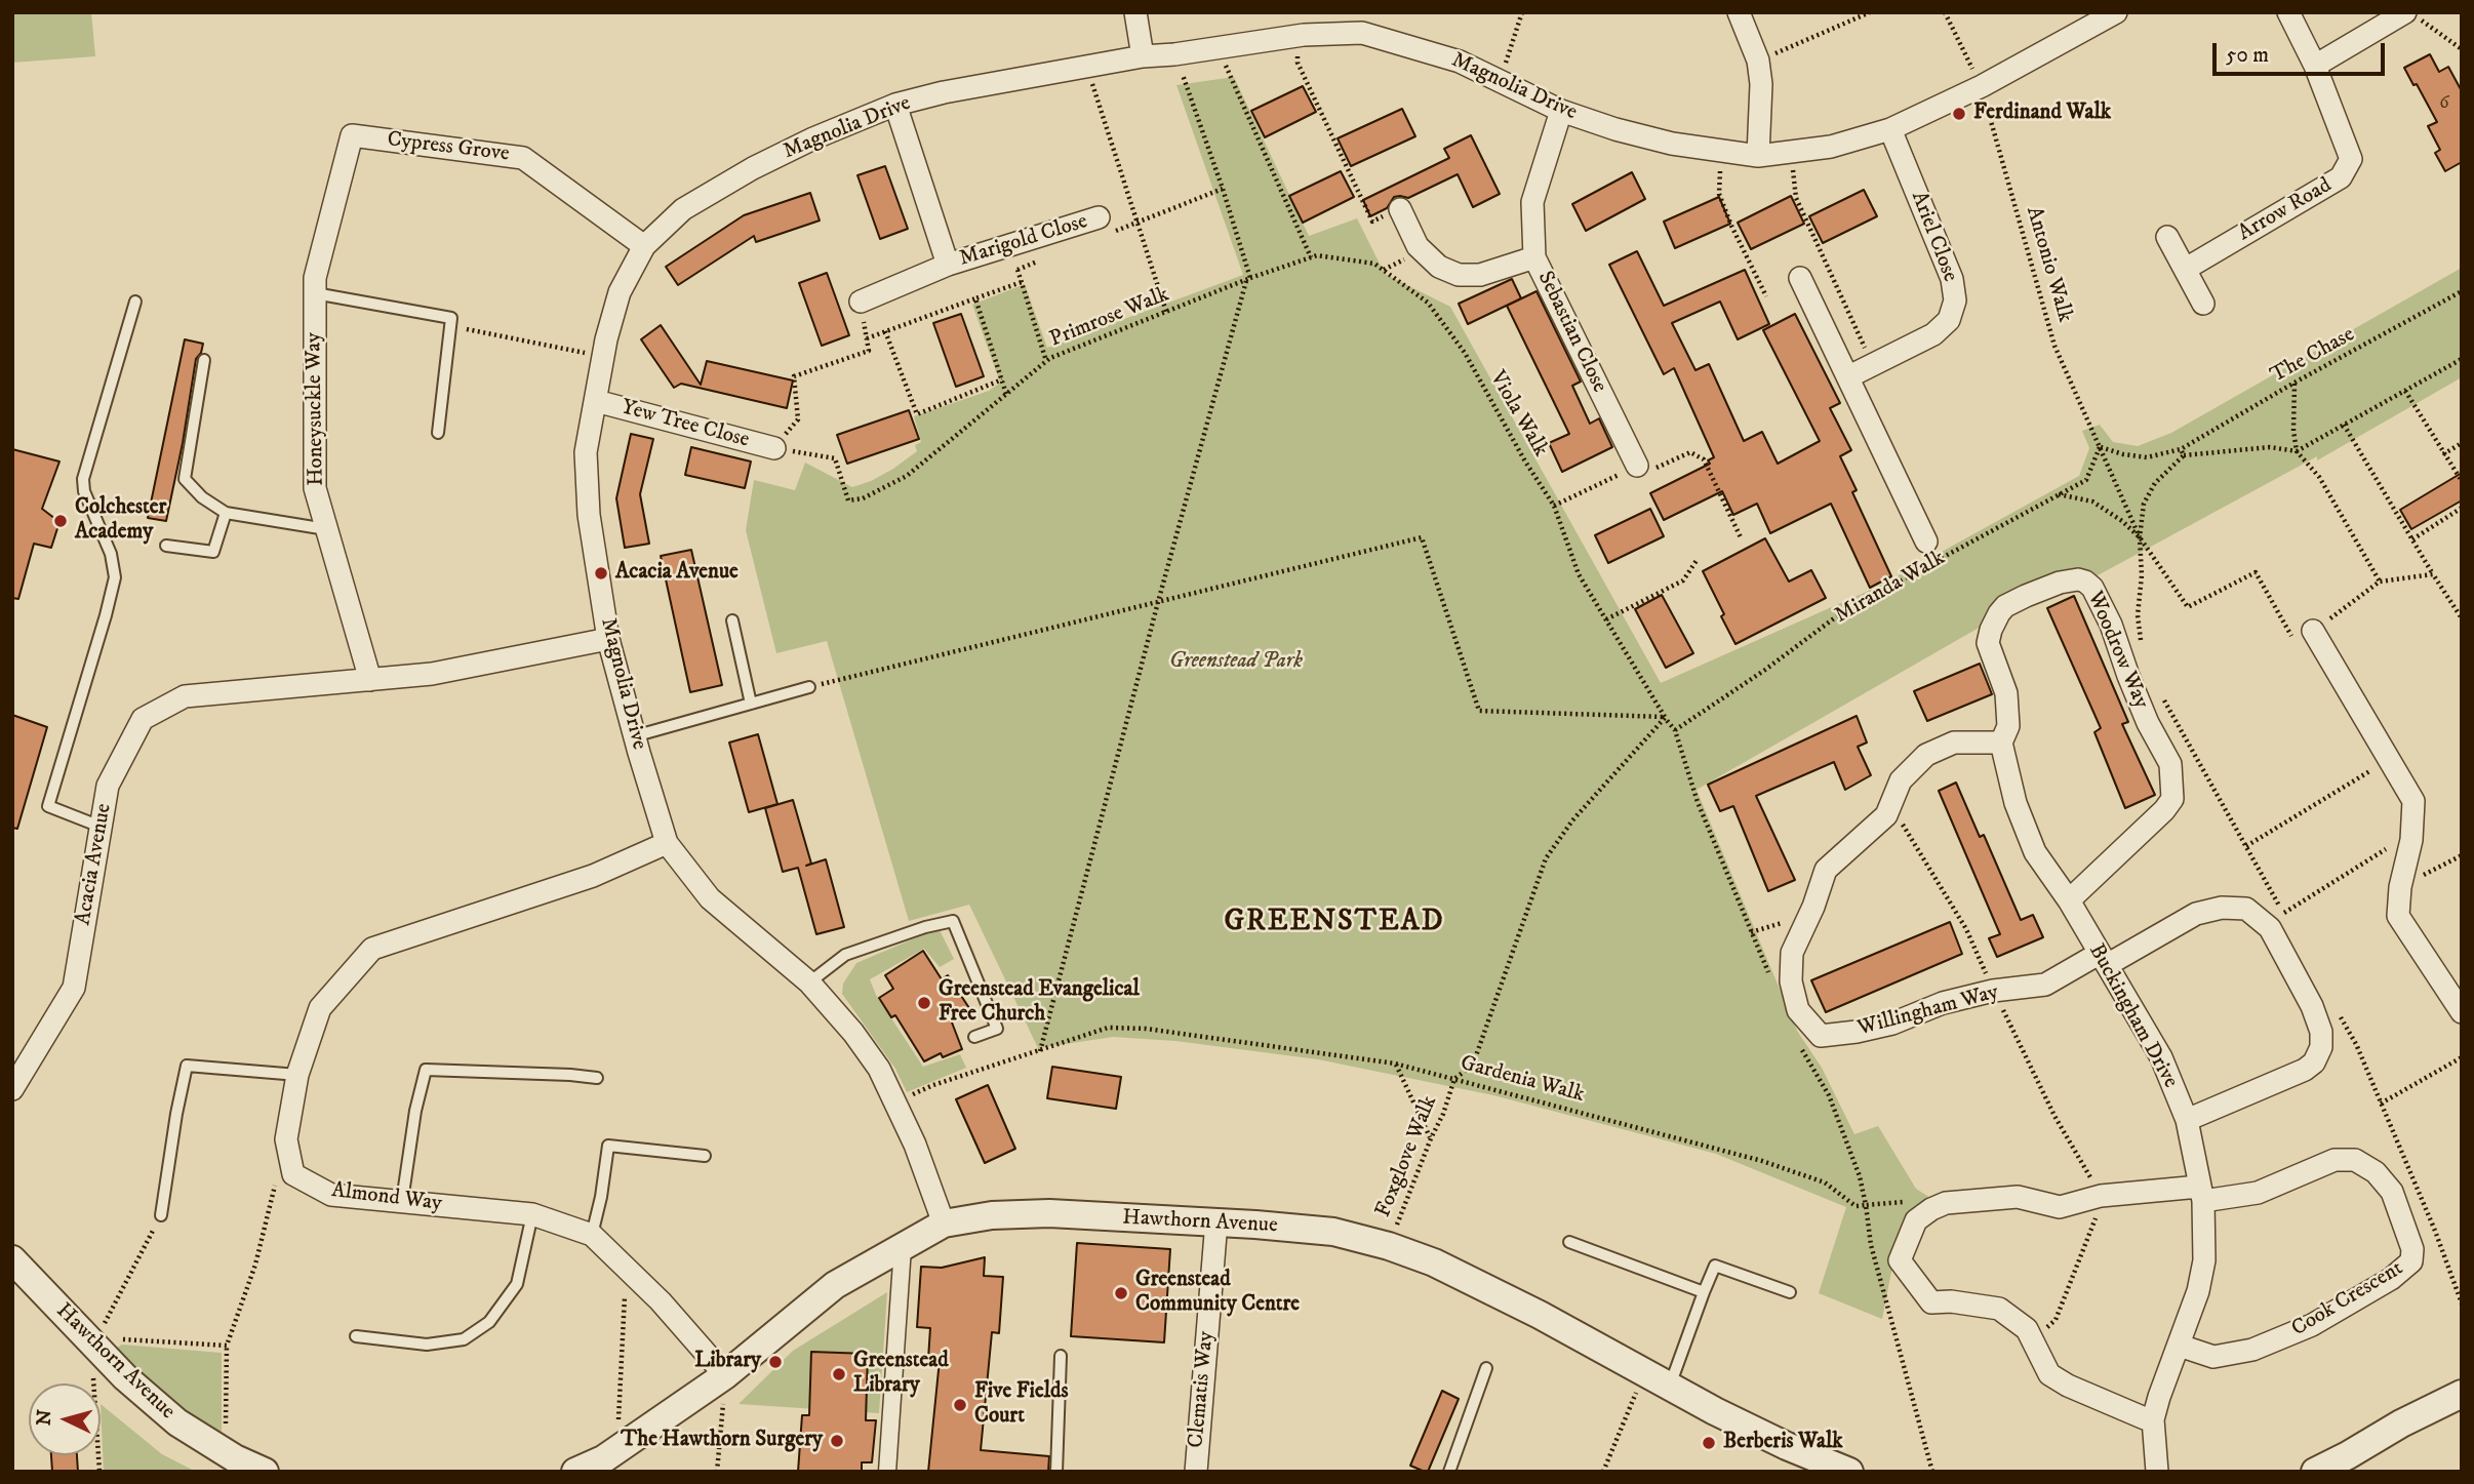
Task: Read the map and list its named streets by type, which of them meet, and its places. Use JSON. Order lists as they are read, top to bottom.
{
  "streets": {
    "street": [
      "Magnolia Drive",
      "Cypress Grove",
      "Arrow Road",
      "Ariel Close",
      "Marigold Close",
      "Sebastian Close",
      "Honeysuckle Way",
      "Yew Tree Close",
      "Miranda Walk",
      "Woodrow Way",
      "Acacia Avenue",
      "Willingham Way",
      "Buckingham Drive",
      "Almond Way",
      "Hawthorn Avenue",
      "Cook Crescent",
      "Clematis Way"
    ],
    "path": [
      "Antonio Walk",
      "Primrose Walk",
      "The Chase",
      "Viola Walk",
      "Gardenia Walk",
      "Foxglove Walk"
    ]
  },
  "crossings": [
    ["Magnolia Drive", "Cypress Grove"],
    ["Magnolia Drive", "Ariel Close"],
    ["Magnolia Drive", "Marigold Close"],
    ["Magnolia Drive", "Antonio Walk"],
    ["Magnolia Drive", "Sebastian Close"],
    ["Magnolia Drive", "Yew Tree Close"],
    ["Magnolia Drive", "Acacia Avenue"],
    ["Magnolia Drive", "Gardenia Walk"],
    ["Magnolia Drive", "Almond Way"],
    ["Magnolia Drive", "Hawthorn Avenue"],
    ["Cypress Grove", "Honeysuckle Way"],
    ["Ariel Close", "Miranda Walk"],
    ["Antonio Walk", "The Chase"],
    ["Antonio Walk", "Miranda Walk"],
    ["Primrose Walk", "Viola Walk"],
    ["Primrose Walk", "Yew Tree Close"],
    ["The Chase", "Miranda Walk"],
    ["Honeysuckle Way", "Acacia Avenue"],
    ["Viola Walk", "Miranda Walk"],
    ["Woodrow Way", "Willingham Way"],
    ["Woodrow Way", "Buckingham Drive"],
    ["Willingham Way", "Buckingham Drive"],
    ["Buckingham Drive", "Cook Crescent"],
    ["Gardenia Walk", "Foxglove Walk"],
    ["Foxglove Walk", "Hawthorn Avenue"],
    ["Almond Way", "Hawthorn Avenue"],
    ["Hawthorn Avenue", "Clematis Way"]
  ],
  "districts": ["GREENSTEAD"],
  "parks": ["Greenstead Park"],
  "places": [
    "Ferdinand Walk",
    "Colchester Academy",
    "Acacia Avenue",
    "Greenstead Evangelical Free Church",
    "Greenstead Community Centre",
    "Library",
    "Greenstead Library",
    "Five Fields Court",
    "The Hawthorn Surgery",
    "Berberis Walk"
  ],
  "house_numbers": ["6"],
  "scale_bar": "50 m",
  "north": "left"
}
